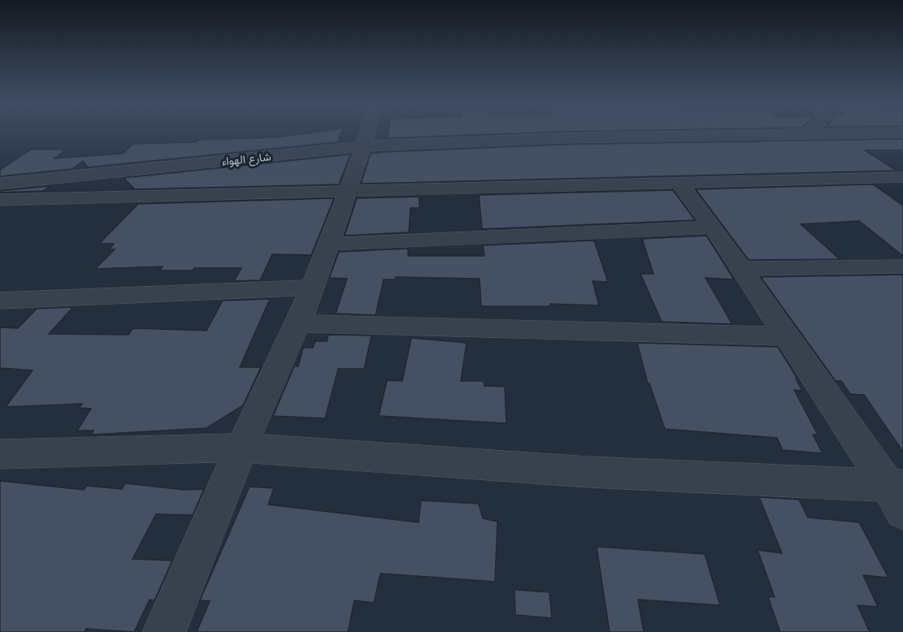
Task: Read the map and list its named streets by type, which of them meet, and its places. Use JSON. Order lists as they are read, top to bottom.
{
  "streets": {
    "street": ["شارع الهواء"]
  }
}
